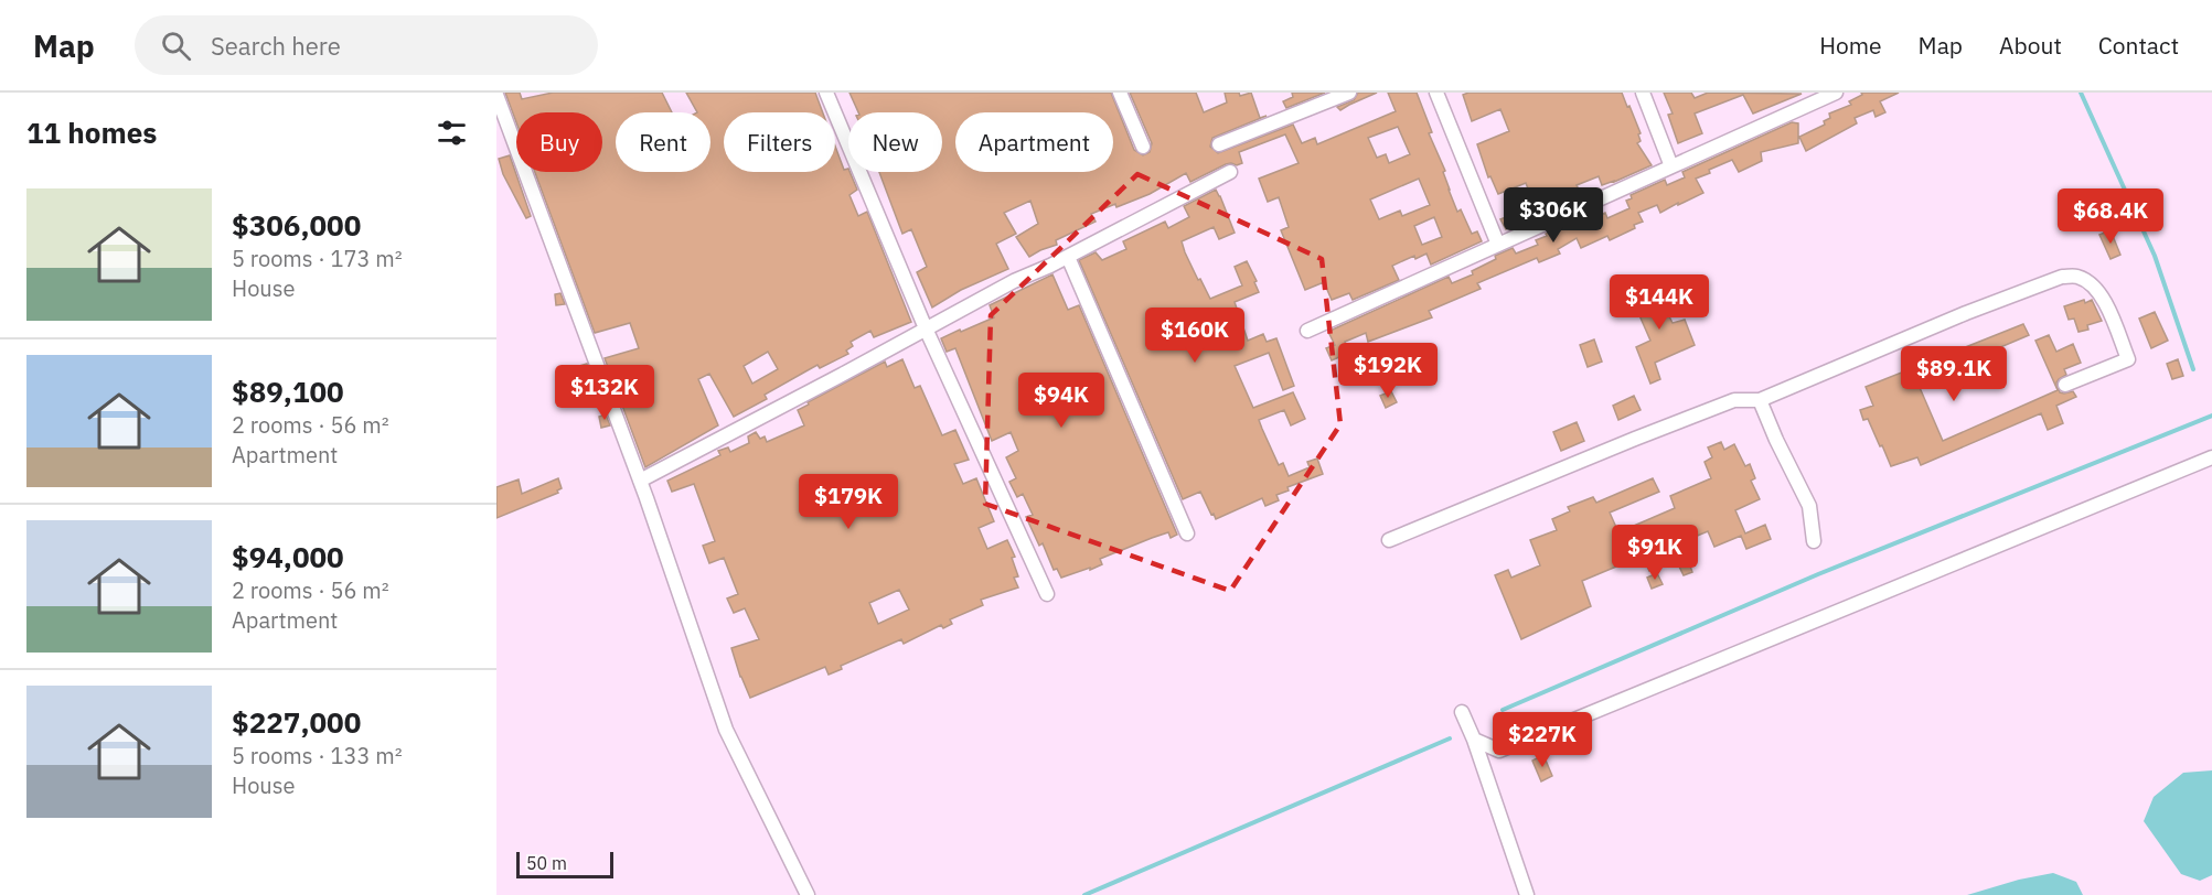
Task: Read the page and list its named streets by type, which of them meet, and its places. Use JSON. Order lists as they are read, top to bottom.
{
  "scale_bar": "50 m",
  "page": {
    "header": "Map",
    "search": "Search here",
    "nav": [
      "Home",
      "Map",
      "About",
      "Contact"
    ],
    "heading": "11 homes",
    "chip": [
      "Buy",
      "Rent",
      "Filters",
      "New",
      "Apartment"
    ],
    "list": [
      {
        "name": "$306,000",
        "note": "5 rooms · 173 m² · House"
      },
      {
        "name": "$89,100",
        "note": "2 rooms · 56 m² · Apartment"
      },
      {
        "name": "$94,000",
        "note": "2 rooms · 56 m² · Apartment"
      },
      {
        "name": "$227,000",
        "note": "5 rooms · 133 m² · House"
      }
    ],
    "price": [
      "$306K",
      "$68.4K",
      "$144K",
      "$160K",
      "$192K",
      "$89.1K",
      "$132K",
      "$94K",
      "$179K",
      "$91K",
      "$227K"
    ],
    "scale": "50 m"
  }
}
